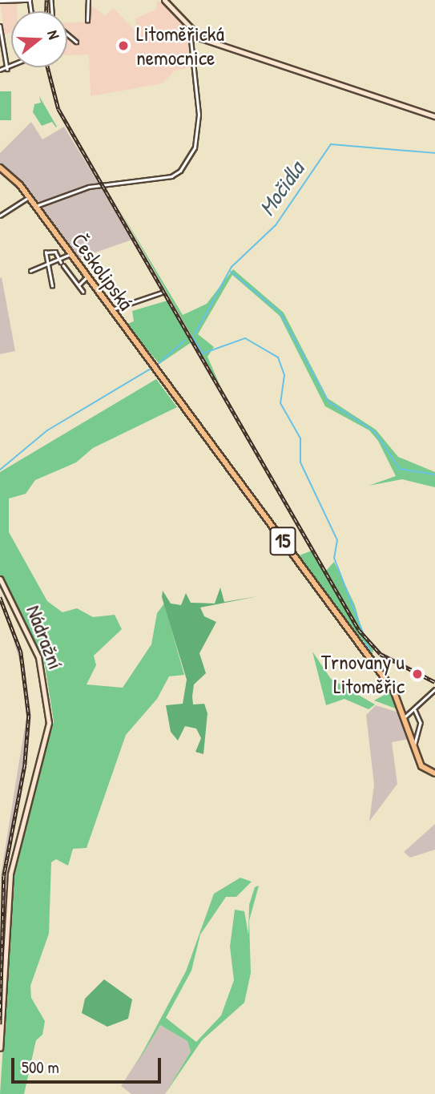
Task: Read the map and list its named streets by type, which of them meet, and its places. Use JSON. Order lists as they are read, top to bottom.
{
  "streets": {
    "main road": ["Českolipská", "15", "Nádražní"]
  },
  "crossings": [
    ["Českolipská", "15"]
  ],
  "water": ["Močidla"],
  "places": ["Litoměřická nemocnice", "Trnovany u Litoměřic"],
  "scale_bar": "500 m",
  "north": "right"
}
